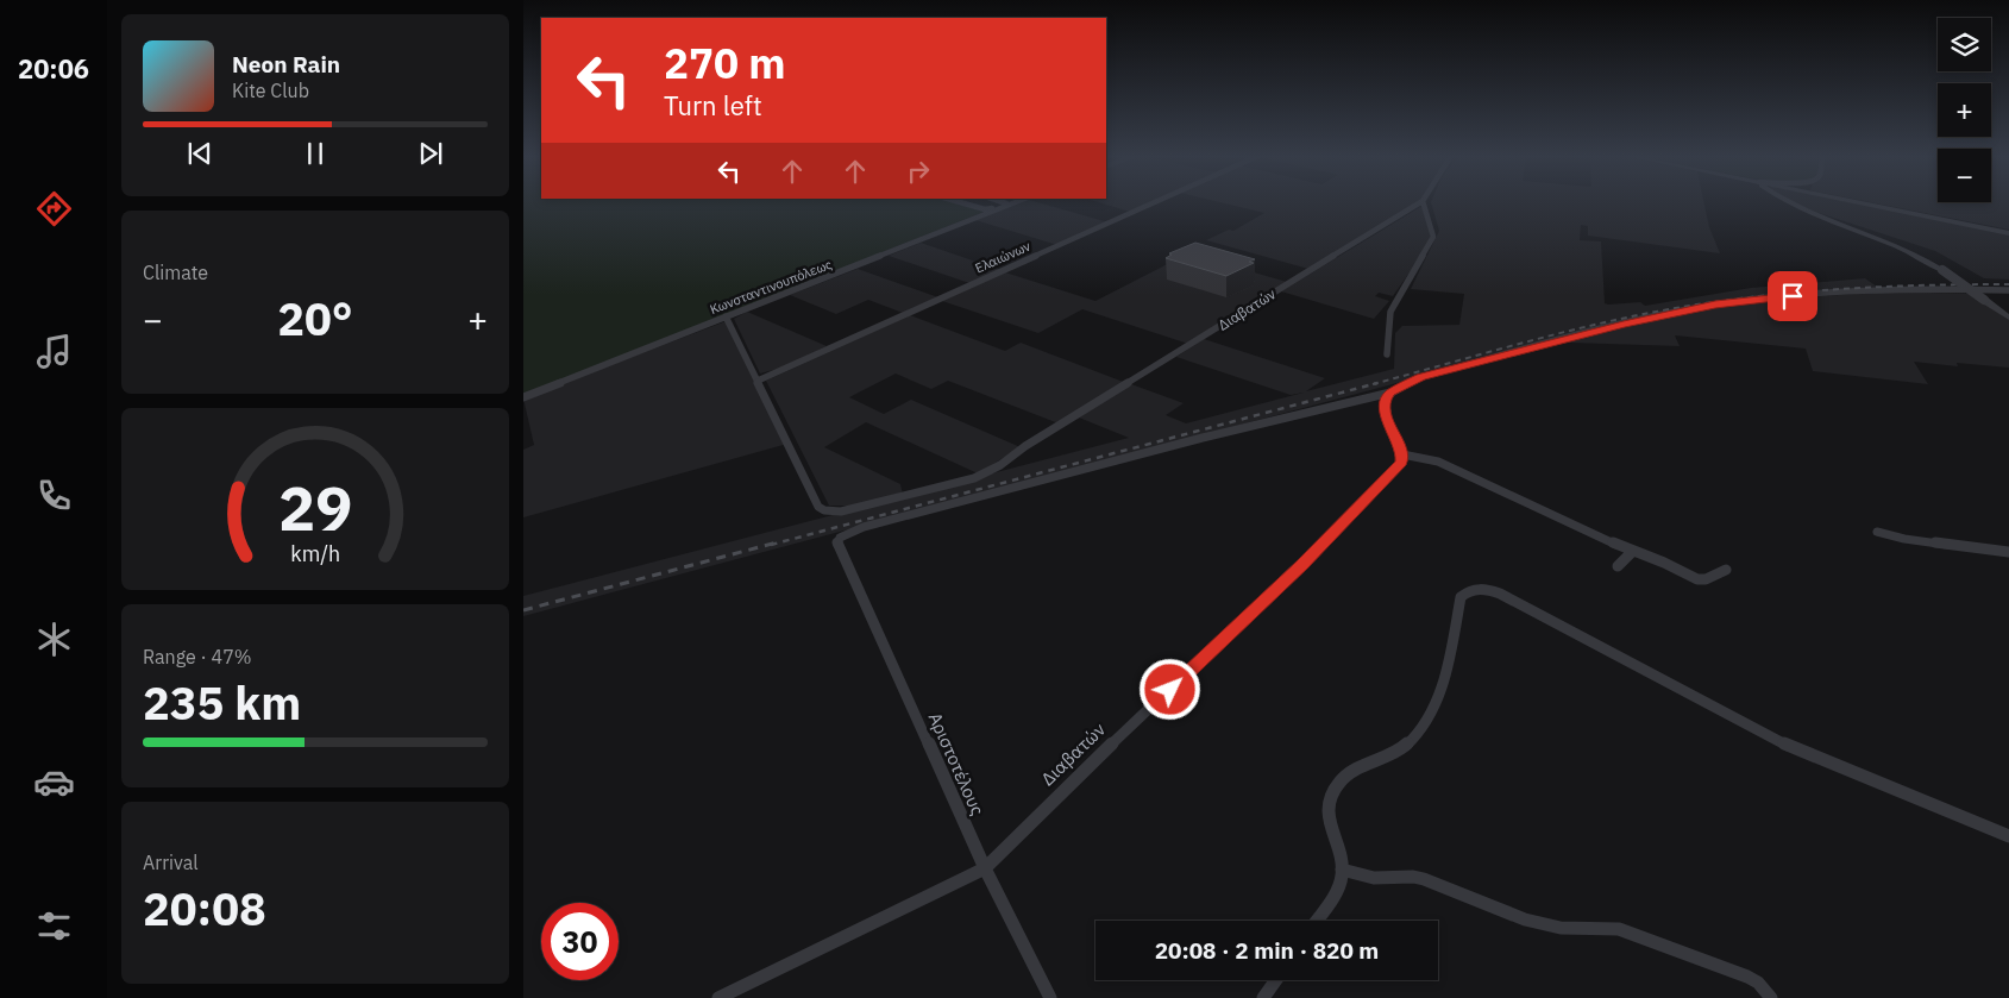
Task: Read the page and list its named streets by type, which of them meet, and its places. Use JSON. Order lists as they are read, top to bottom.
{
  "streets": {
    "street": [
      "Ελαιώνων",
      "Κωνσταντινουπόλεως",
      "Διαβατών",
      "Αριστοτέλους"
    ]
  },
  "crossings": [
    ["Ελαιώνων", "Διαβατών"],
    ["Διαβατών", "Αριστοτέλους"]
  ],
  "page": {
    "tabs": "20:06",
    "map_buttons": ["+", "−"],
    "turn": ["270 m", "Turn left"],
    "song": ["Neon Rain", "Kite Club"],
    "tile": [
      "Climate",
      ["Range · 47%", "235 km"],
      ["Arrival", "20:08"]
    ],
    "heat": ["−", "20°", "+"],
    "limit": "30",
    "trip": "20:08 · 2 min · 820 m",
    "gauge": ["29", "km/h"]
  }
}
